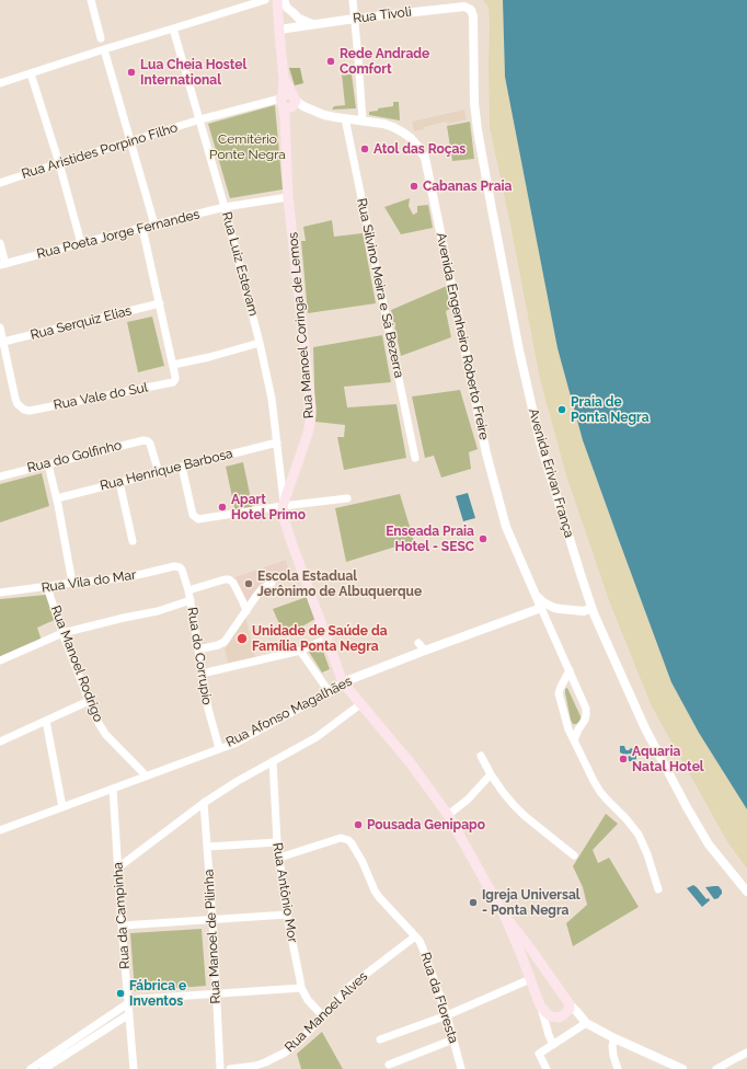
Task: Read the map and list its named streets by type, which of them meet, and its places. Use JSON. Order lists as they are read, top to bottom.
{
  "streets": {
    "main road": ["Rua Manoel Coringa de Lemos"],
    "street": [
      "Rua Tivoli",
      "Rua Aristides Porpino Filho",
      "Rua Poeta Jorge Fernandes",
      "Rua Luiz Estevam",
      "Rua Silvino Meira e Sá Bezerra",
      "Rua Serquiz Elias",
      "Avenida Engenheiro Roberto Freire",
      "Rua Vale do Sul",
      "Rua do Golfinho",
      "Rua Henrique Barbosa",
      "Avenida Erivan França",
      "Rua Vila do Mar",
      "Rua do Corrupio",
      "Rua Manoel Rodrigo",
      "Rua Afonso Magalhães",
      "Rua Antônio Mor",
      "Rua da Campinha",
      "Rua Manoel de Pilinha",
      "Rua da Floresta",
      "Rua Manoel Alves"
    ]
  },
  "crossings": [
    ["Rua Tivoli", "Avenida Erivan França"],
    ["Rua Aristides Porpino Filho", "Rua Luiz Estevam"],
    ["Rua Aristides Porpino Filho", "Rua Manoel Coringa de Lemos"],
    ["Rua Aristides Porpino Filho", "Avenida Engenheiro Roberto Freire"],
    ["Rua Poeta Jorge Fernandes", "Rua Luiz Estevam"],
    ["Rua Poeta Jorge Fernandes", "Rua Manoel Coringa de Lemos"],
    ["Rua Luiz Estevam", "Rua Manoel Coringa de Lemos"],
    ["Rua Luiz Estevam", "Rua Henrique Barbosa"],
    ["Rua Silvino Meira e Sá Bezerra", "Avenida Engenheiro Roberto Freire"],
    ["Rua Serquiz Elias", "Rua Vale do Sul"],
    ["Rua Manoel Coringa de Lemos", "Avenida Engenheiro Roberto Freire"],
    ["Rua Manoel Coringa de Lemos", "Rua Afonso Magalhães"],
    ["Rua do Golfinho", "Rua Henrique Barbosa"],
    ["Rua Vila do Mar", "Rua do Corrupio"],
    ["Rua Vila do Mar", "Rua Manoel Rodrigo"],
    ["Rua do Corrupio", "Rua Afonso Magalhães"],
    ["Rua Manoel Rodrigo", "Rua Afonso Magalhães"],
    ["Rua Afonso Magalhães", "Rua da Campinha"],
    ["Rua Antônio Mor", "Rua da Floresta"],
    ["Rua Antônio Mor", "Rua Manoel Alves"],
    ["Rua da Floresta", "Rua Manoel Alves"]
  ],
  "parks": ["Cemitério Ponte Negra"],
  "places": [
    "Rede Andrade Comfort",
    "Lua Cheia Hostel International",
    "Atol das Roças",
    "Cabanas Praia",
    "Praia de Ponta Negra",
    "Apart Hotel Primo",
    "Enseada Praia Hotel - SESC",
    "Escola Estadual Jerônimo de Albuquerque",
    "Unidade de Saúde da Família Ponta Negra",
    "Aquaria Natal Hotel",
    "Pousada Genipapo",
    "Igreja Universal - Ponta Negra",
    "Fábrica e Inventos"
  ]
}
